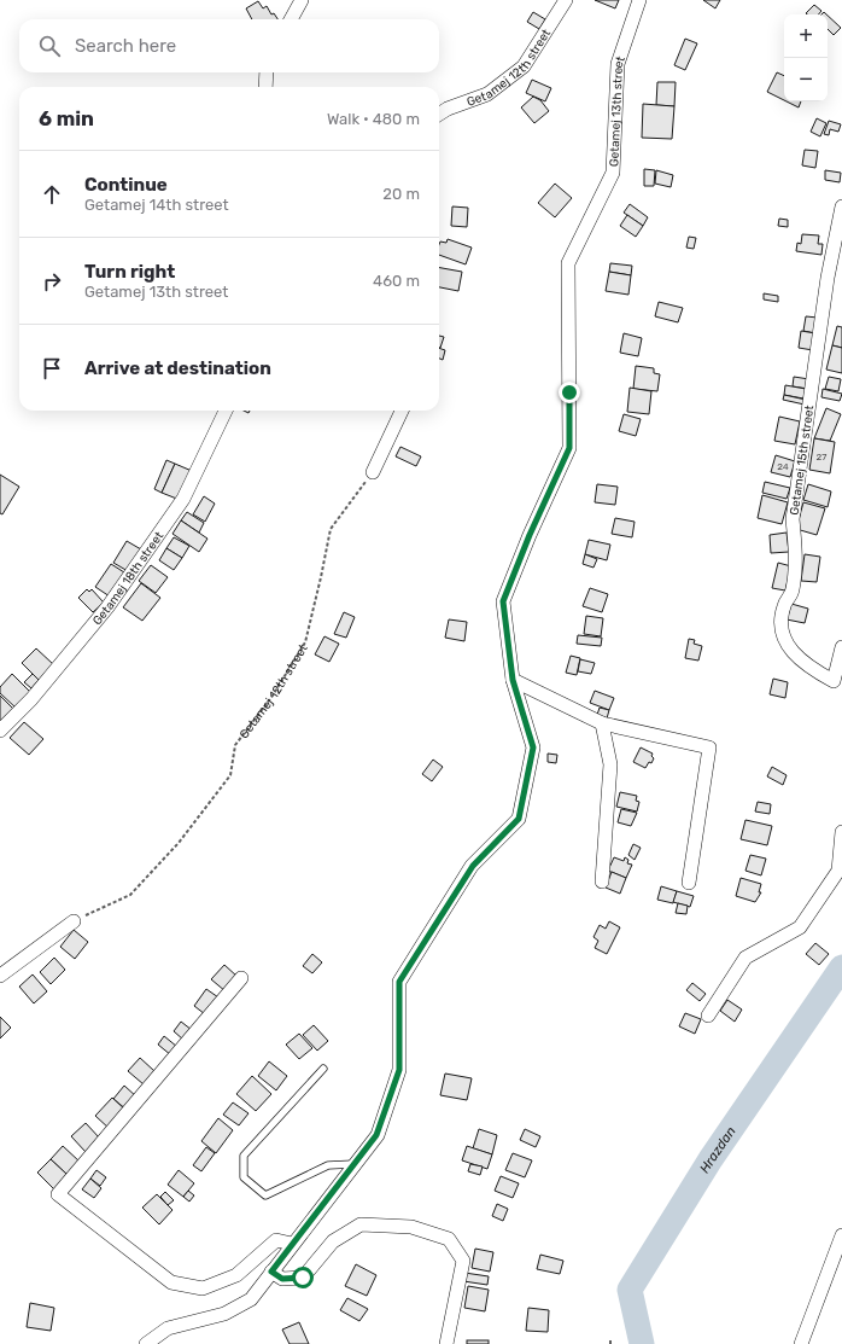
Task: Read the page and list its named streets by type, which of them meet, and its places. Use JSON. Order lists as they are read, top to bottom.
{
  "streets": {
    "street": [
      "Getamej 12th street",
      "Getamej 13th street",
      "Getamej 15th street",
      "Getamej 18th street"
    ]
  },
  "water": ["Hrazdan"],
  "house_numbers": ["27", "24"],
  "page": {
    "map_buttons": ["+", "−"],
    "search": "Search here",
    "heading": ["6 min", "Walk · 480 m"],
    "list": [
      ["Continue", "Getamej 14th street", "20 m"],
      ["Turn right", "Getamej 13th street", "460 m"],
      "Arrive at destination"
    ]
  }
}
